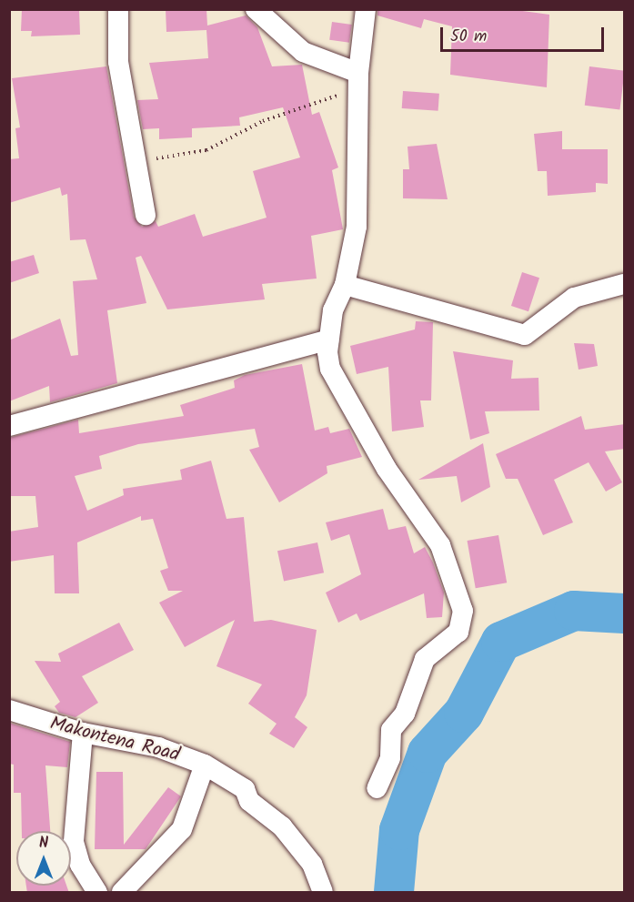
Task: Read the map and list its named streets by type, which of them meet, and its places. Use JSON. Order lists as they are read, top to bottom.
{
  "streets": {
    "street": ["Makontena Road"]
  },
  "scale_bar": "50 m",
  "north": "top"
}
